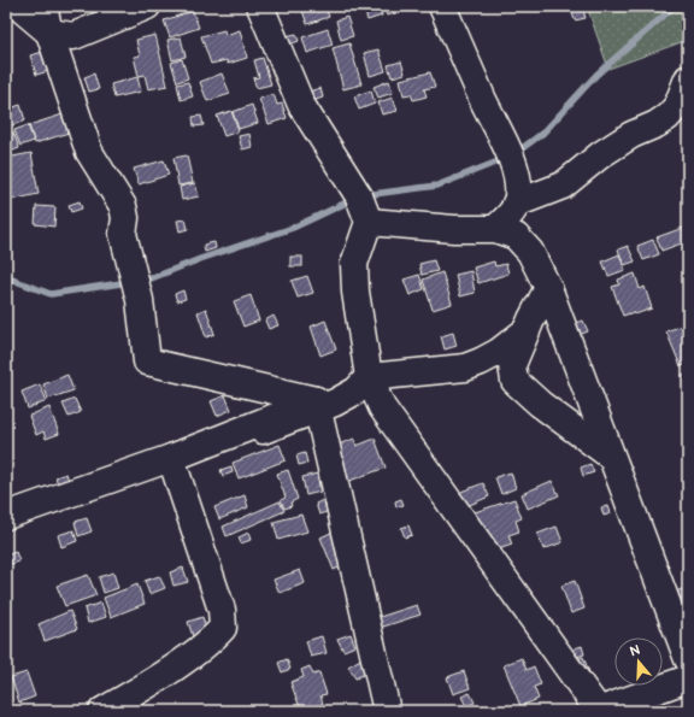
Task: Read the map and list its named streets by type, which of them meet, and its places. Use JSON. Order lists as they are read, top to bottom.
{
  "north": "top"
}
